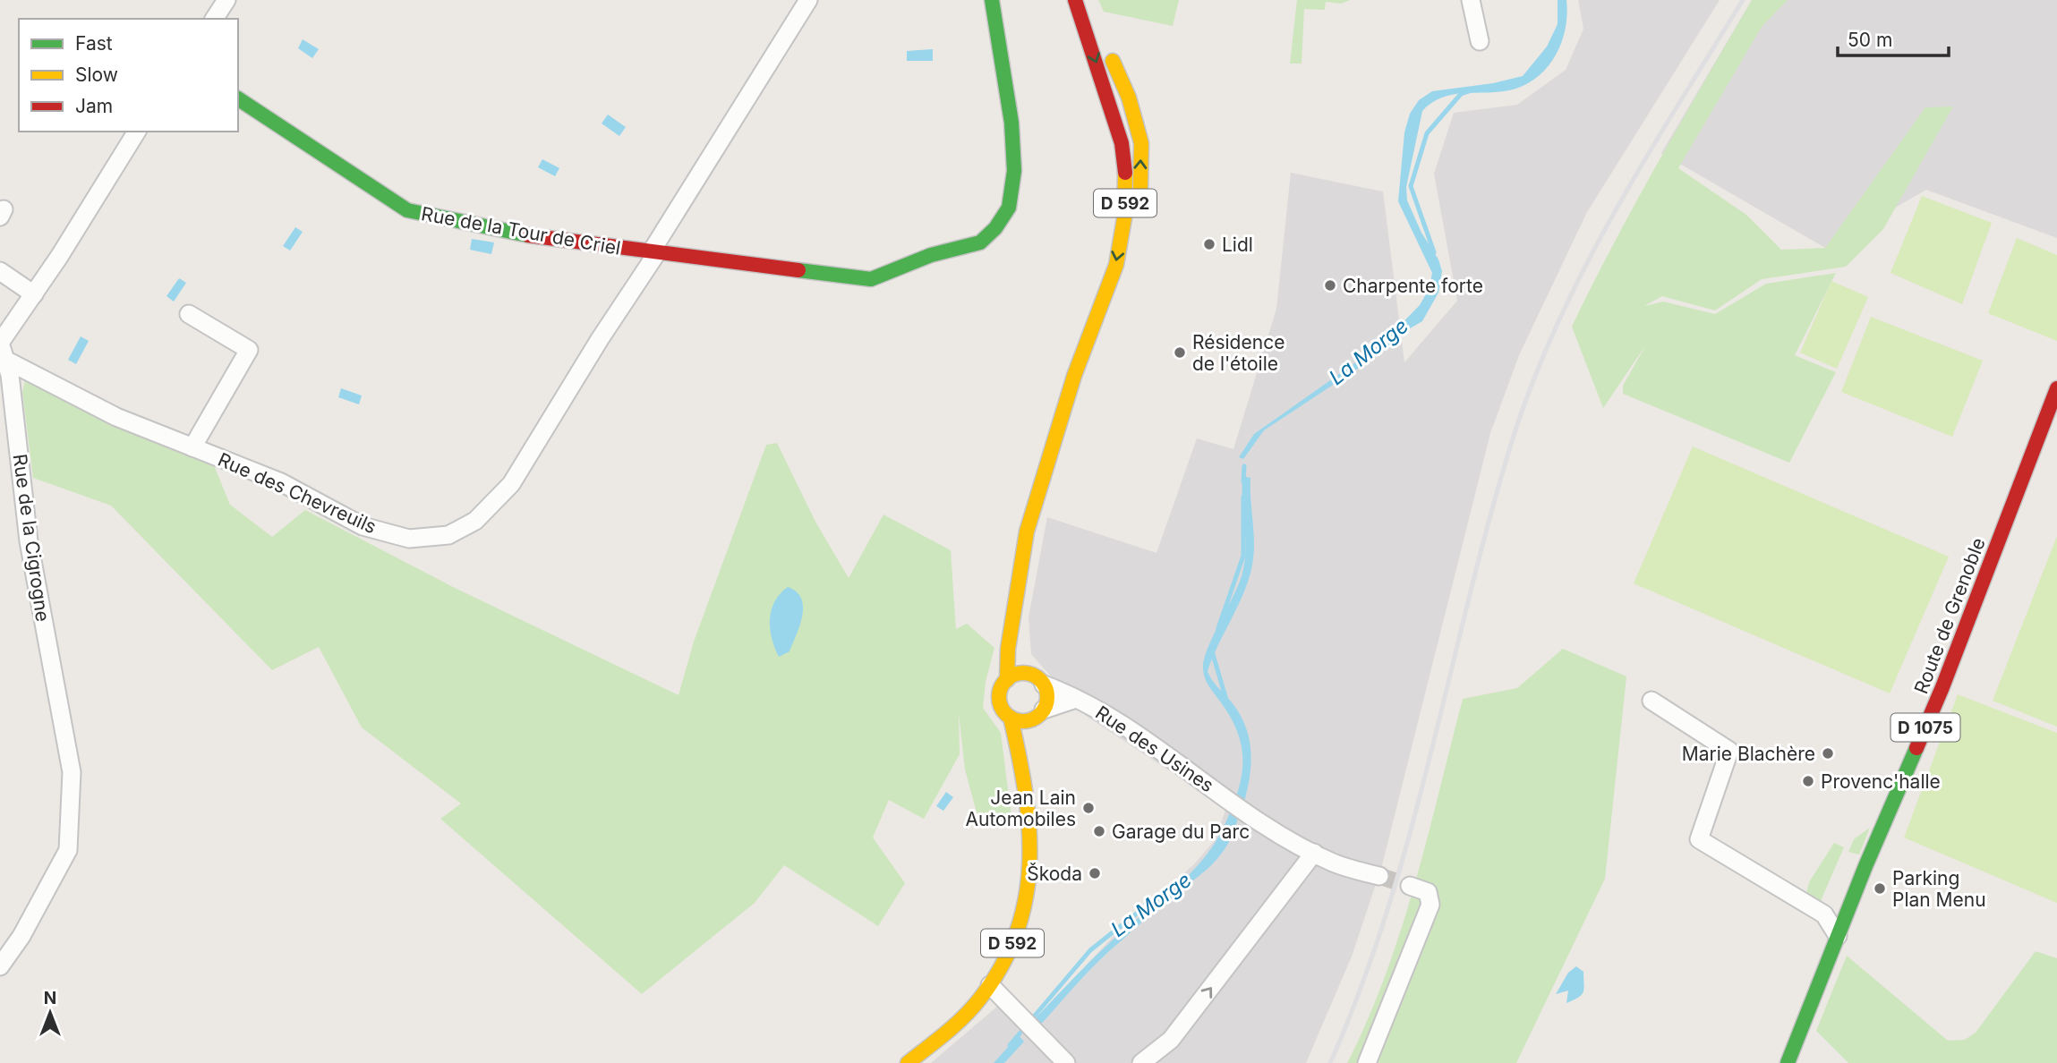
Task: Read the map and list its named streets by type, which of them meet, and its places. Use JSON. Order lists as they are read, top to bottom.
{
  "streets": {
    "main road": [
      "D 592",
      "Rue de la Tour de Criel",
      "Route de Grenoble",
      "D 1075"
    ],
    "street": ["Rue des Chevreuils", "Rue de la Cigrogne", "Rue des Usines"]
  },
  "crossings": [
    ["D 592", "Rue des Usines"],
    ["Rue de la Tour de Criel", "Rue des Chevreuils"],
    ["Rue des Chevreuils", "Rue de la Cigrogne"]
  ],
  "water": ["La Morge"],
  "places": [
    "Lidl",
    "Charpente forte",
    "Résidence de l'étoile",
    "Marie Blachère",
    "Provenc'halle",
    "Jean Lain Automobiles",
    "Garage du Parc",
    "Škoda",
    "Parking Plan Menu"
  ],
  "legend": ["Fast", "Slow", "Jam"],
  "scale_bar": "50 m",
  "north": "top"
}
